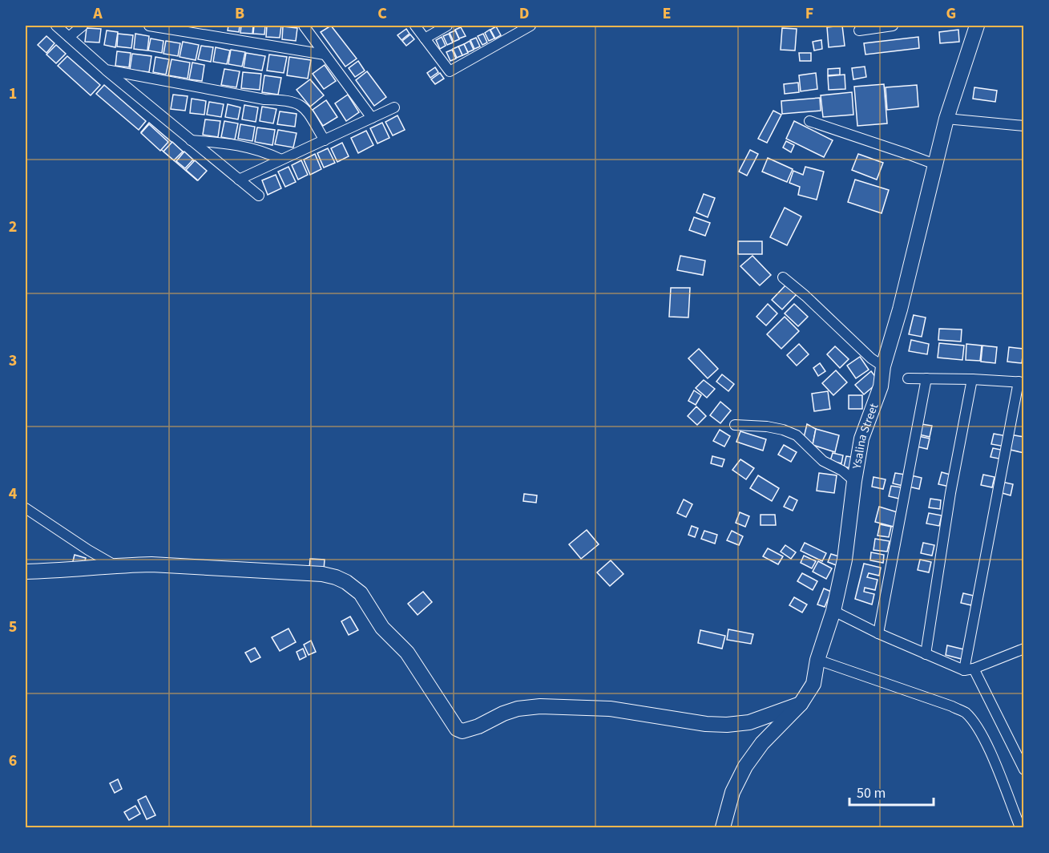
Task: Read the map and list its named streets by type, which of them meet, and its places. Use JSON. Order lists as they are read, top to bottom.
{
  "streets": {
    "street": ["Ysalina Street"]
  },
  "scale_bar": "50 m",
  "grid": {
    "columns": [
      "A",
      "B",
      "C",
      "D",
      "E",
      "F",
      "G"
    ],
    "rows": [
      "1",
      "2",
      "3",
      "4",
      "5",
      "6"
    ]
  }
}
